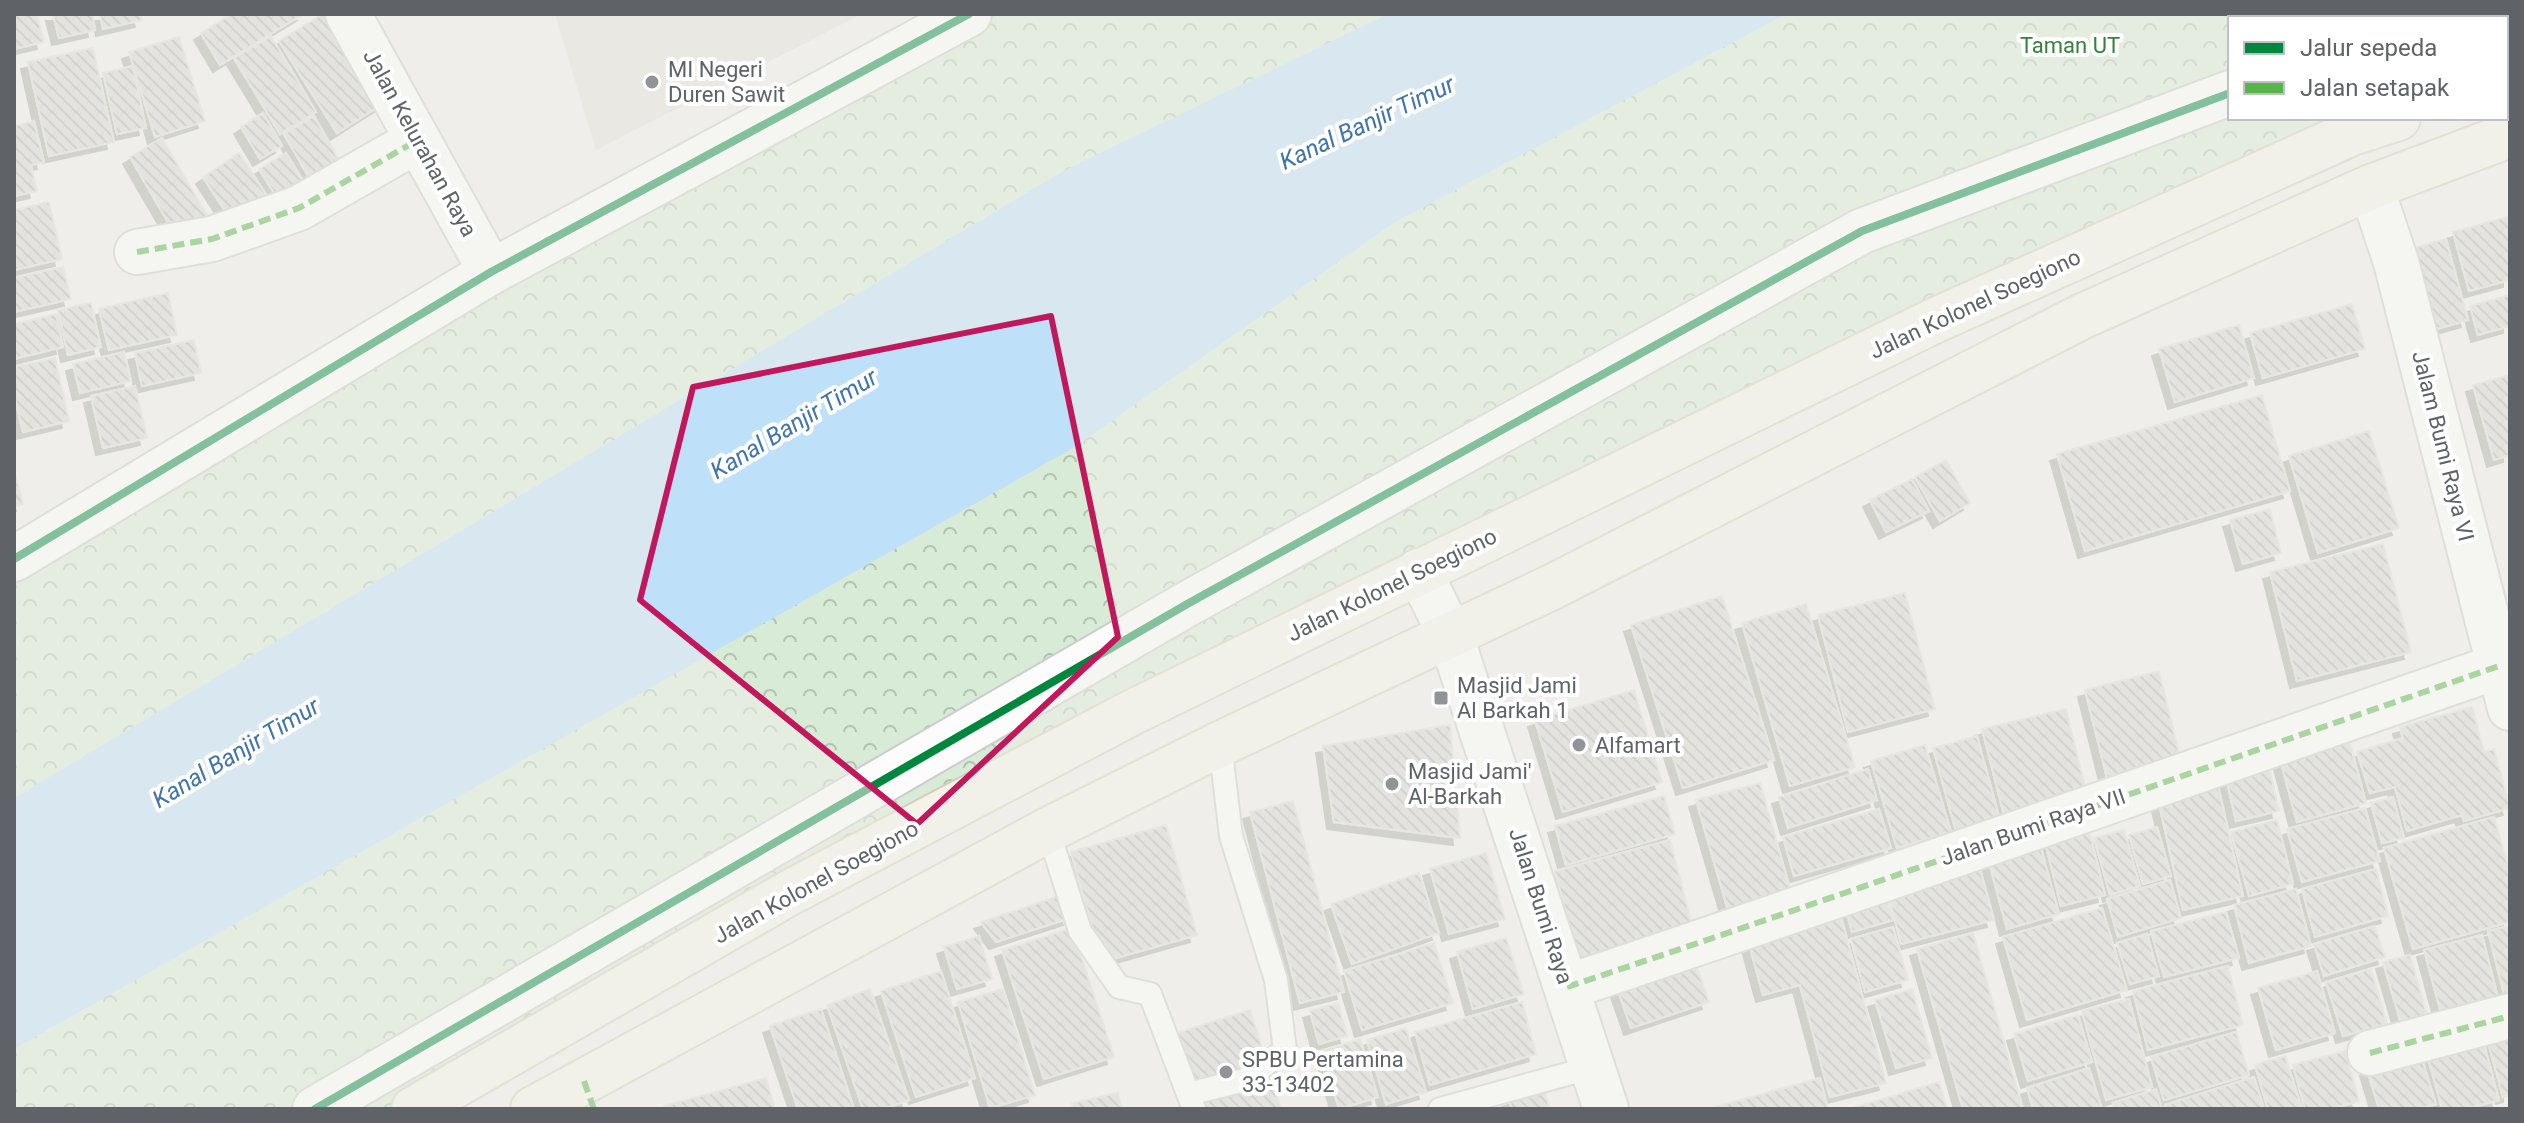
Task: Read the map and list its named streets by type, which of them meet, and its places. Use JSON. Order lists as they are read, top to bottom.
{
  "streets": {
    "main road": ["Jalan Kolonel Soegiono"],
    "street": [
      "Jalan Kelurahan Raya",
      "Jalam Bumi Raya VI",
      "Jalan Bumi Raya VII",
      "Jalan Bumi Raya"
    ]
  },
  "crossings": [
    ["Jalan Kolonel Soegiono", "Jalan Bumi Raya"],
    ["Jalam Bumi Raya VI", "Jalan Bumi Raya VII"],
    ["Jalan Bumi Raya VII", "Jalan Bumi Raya"]
  ],
  "water": ["Kanal Banjir Timur"],
  "parks": ["Taman UT"],
  "places": {
    "other": [
      "MI Negeri Duren Sawit",
      "Alfamart",
      "Masjid Jami' Al-Barkah",
      "SPBU Pertamina 33-13402"
    ],
    "transit": ["Masjid Jami Al Barkah 1"]
  },
  "legend": ["Jalur sepeda", "Jalan setapak"]
}
